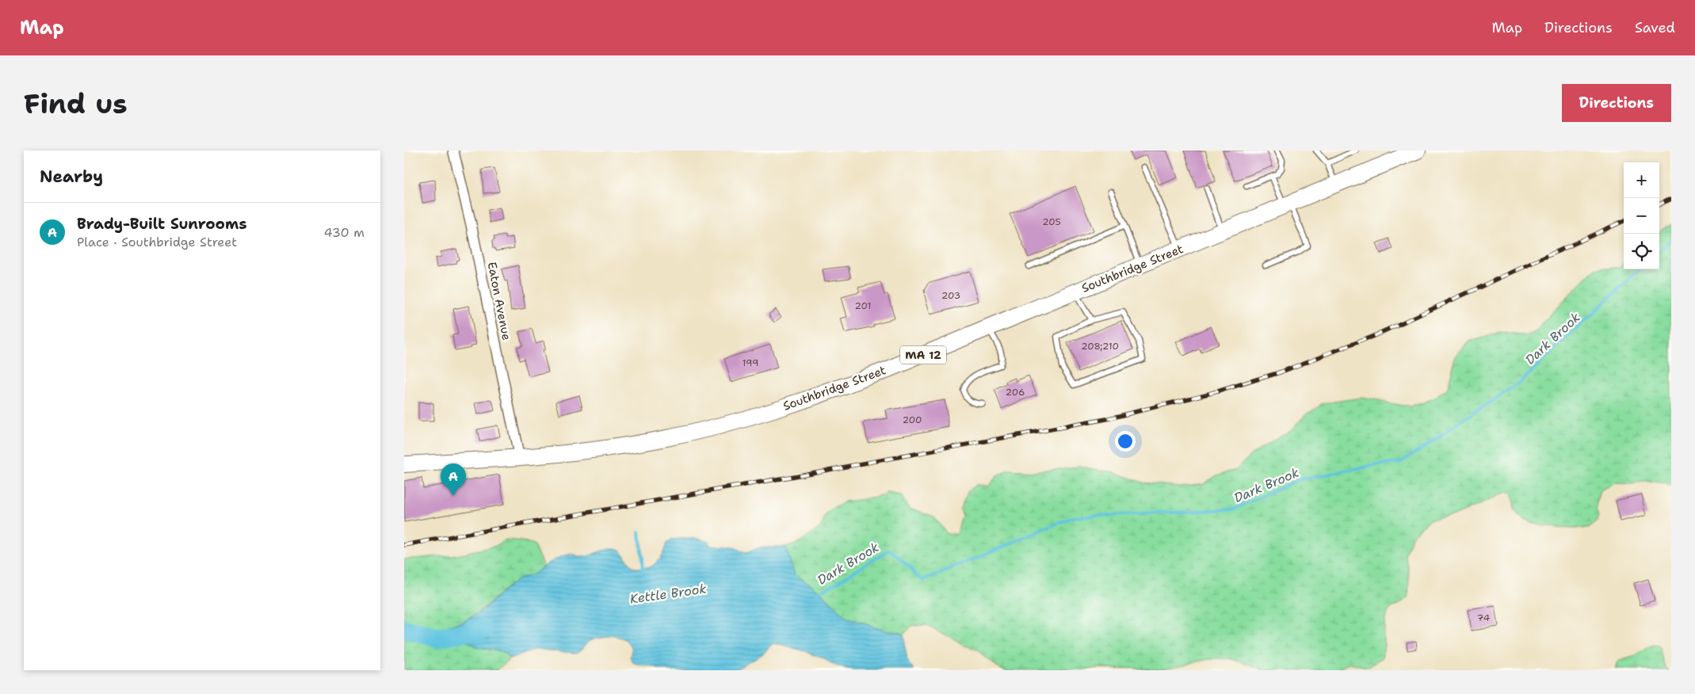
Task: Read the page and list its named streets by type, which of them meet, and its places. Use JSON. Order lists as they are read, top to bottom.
{
  "streets": {
    "main road": ["Southbridge Street", "MA 12"],
    "street": ["Eaton Avenue"]
  },
  "crossings": [
    ["Southbridge Street", "Eaton Avenue"]
  ],
  "water": ["Dark Brook", "Kettle Brook"],
  "house_numbers": [
    "205",
    "203",
    "201",
    "208;210",
    "199",
    "206",
    "200",
    "74"
  ],
  "page": {
    "header": "Map",
    "nav": ["Map", "Directions", "Saved"],
    "buttons": "Directions",
    "title": "Find us",
    "heading": "Nearby",
    "map_buttons": ["+", "−"],
    "list": [
      {
        "mark": "A",
        "name": "Brady-Built Sunrooms",
        "note": "Place · Southbridge Street",
        "value": "430 m"
      }
    ],
    "pins": "A"
  }
}
